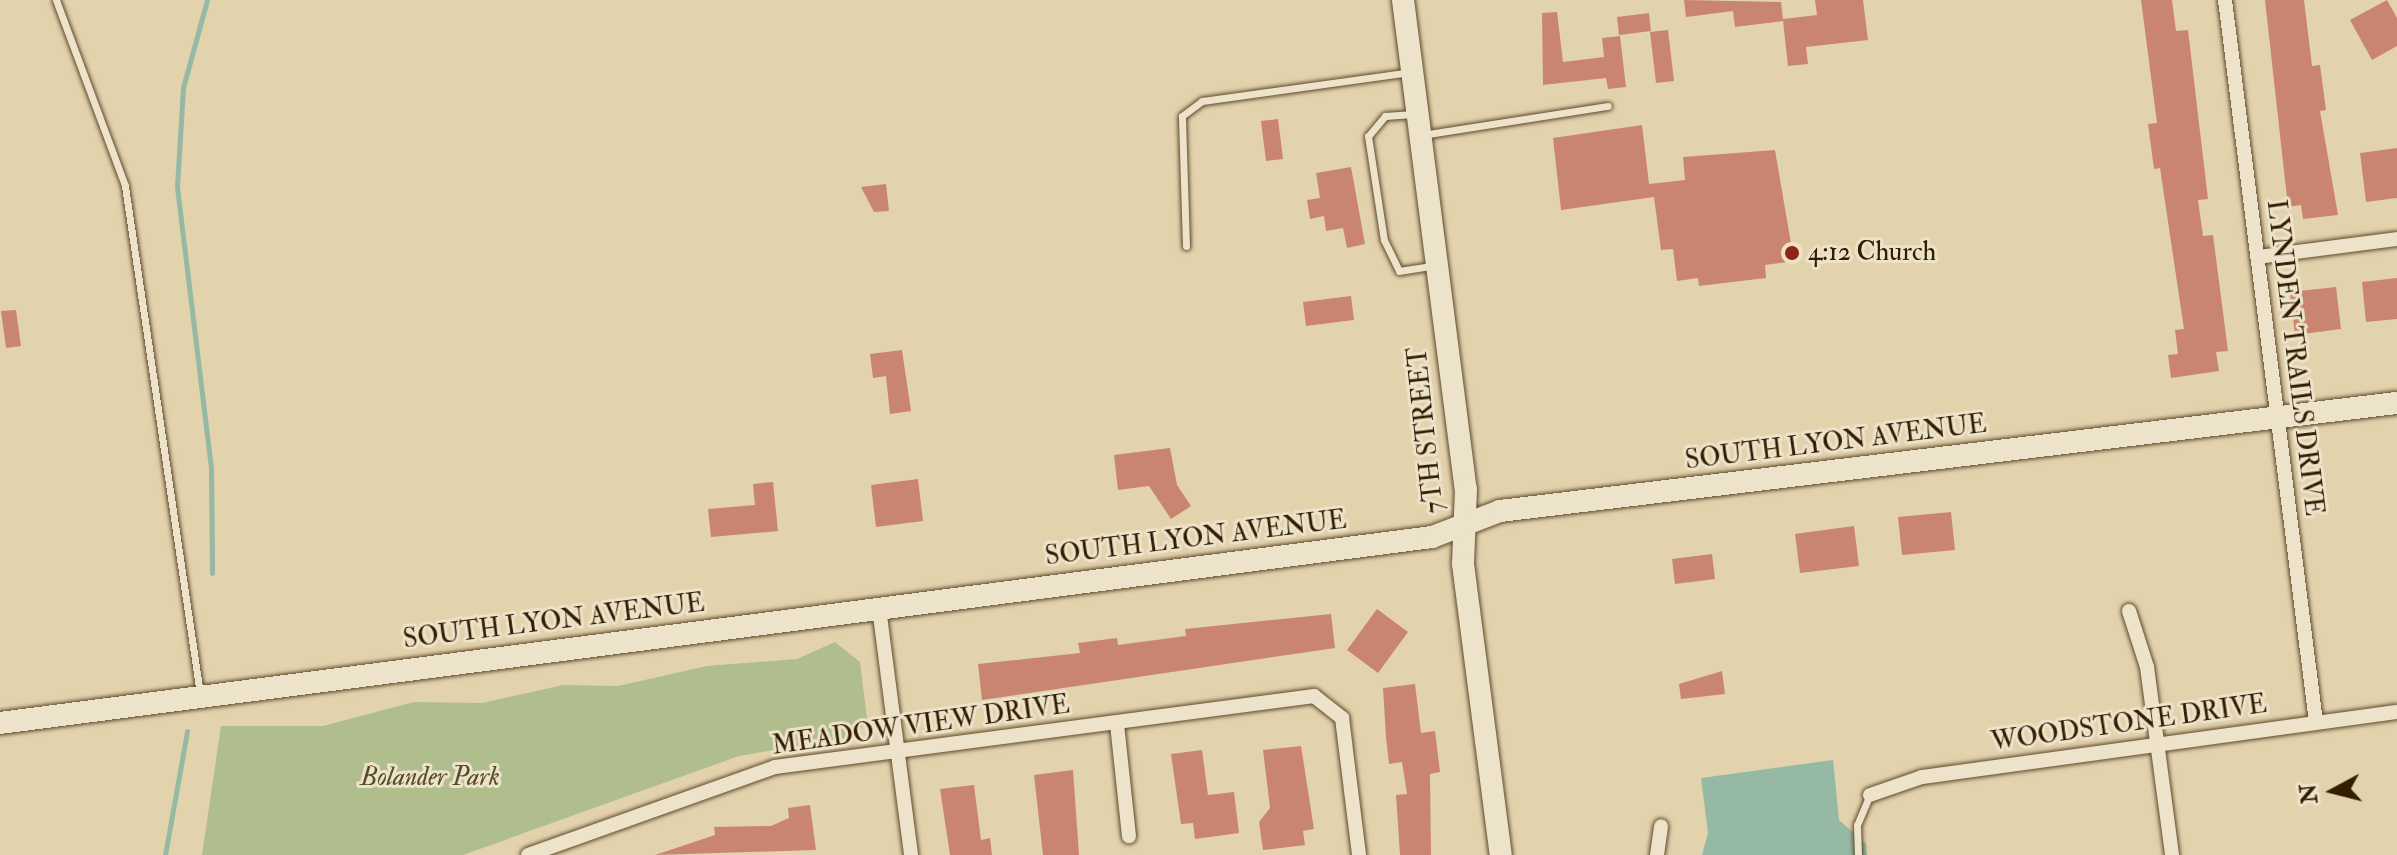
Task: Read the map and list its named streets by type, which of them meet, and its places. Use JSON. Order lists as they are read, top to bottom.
{
  "streets": {
    "street": [
      "LYNDEN TRAILS DRIVE",
      "7TH STREET",
      "SOUTH LYON AVENUE",
      "WOODSTONE DRIVE",
      "MEADOW VIEW DRIVE"
    ]
  },
  "crossings": [
    ["LYNDEN TRAILS DRIVE", "SOUTH LYON AVENUE"],
    ["LYNDEN TRAILS DRIVE", "WOODSTONE DRIVE"],
    ["7TH STREET", "SOUTH LYON AVENUE"]
  ],
  "parks": ["Bolander Park"],
  "places": ["4:12 Church"],
  "north": "left"
}
